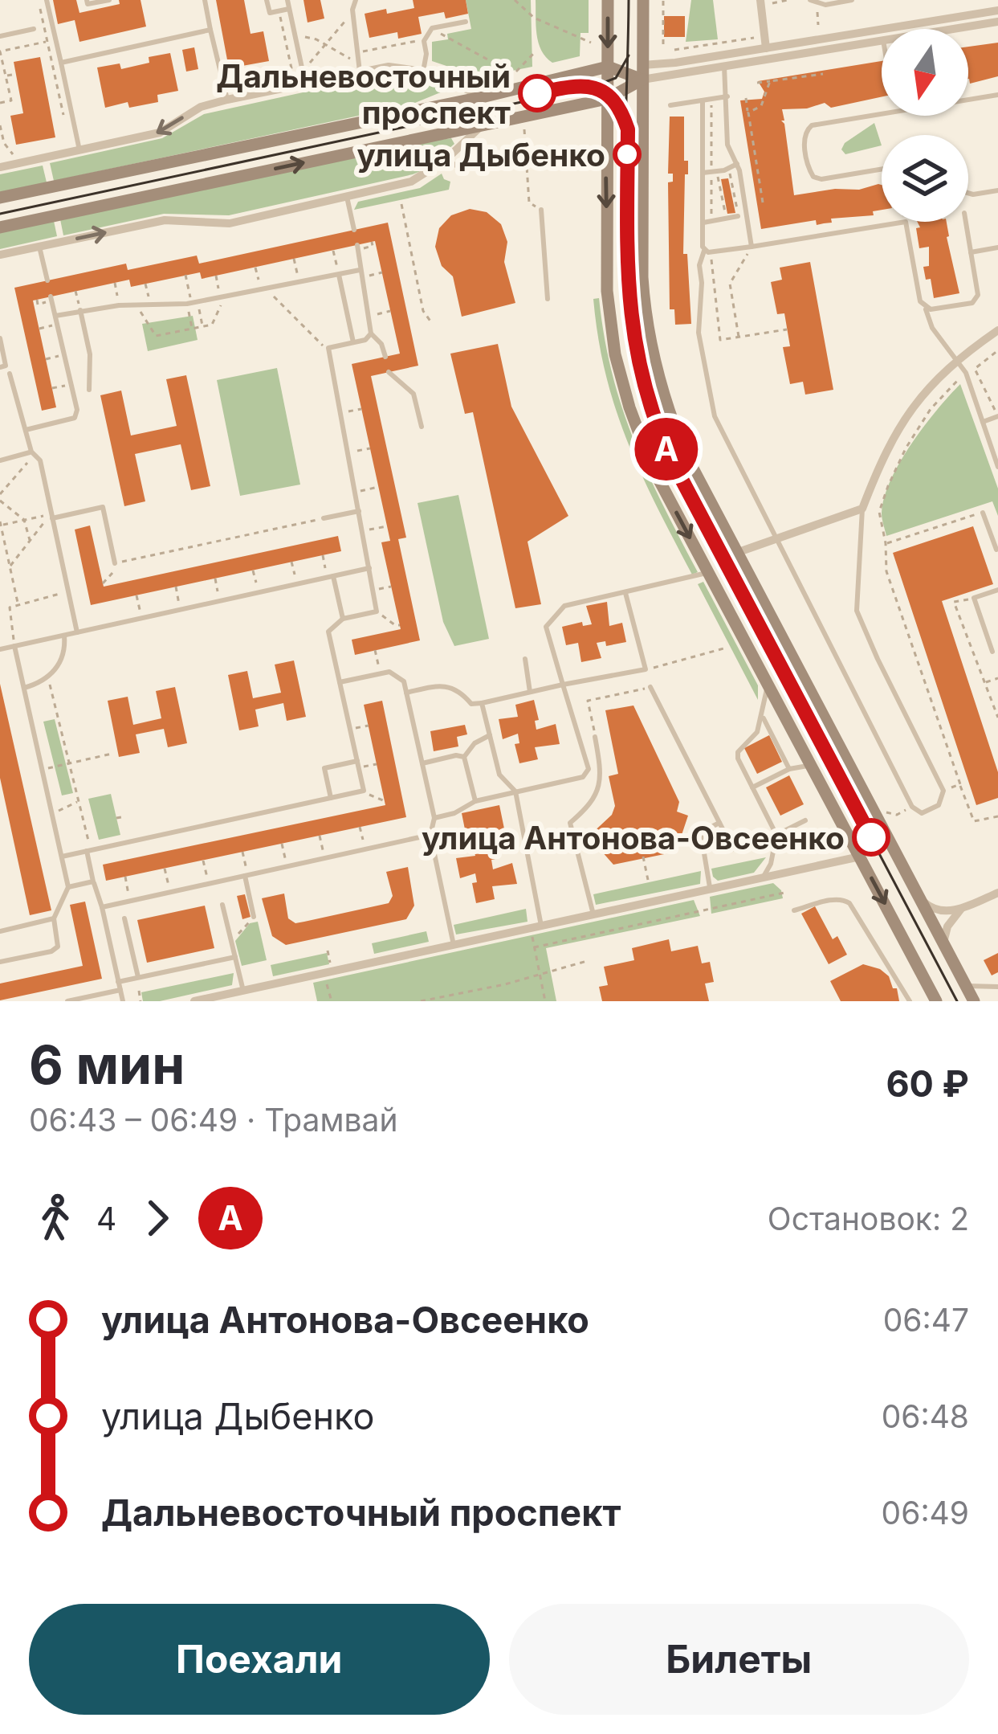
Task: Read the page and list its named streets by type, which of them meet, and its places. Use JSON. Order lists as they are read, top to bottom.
{
  "places": ["Дальневосточный проспект", "улица Дыбенко", "улица Антонова-Овсеенко"],
  "lines": ["tram line А"],
  "north": "bottom",
  "page": {
    "on_map": "А",
    "heading": ["6 мин", "06:43 – 06:49 · Трамвай", "60 ₽"],
    "legs": ["4", "А", "Остановок: 2"],
    "list": [
      {
        "name": "улица Антонова-Овсеенко",
        "value": "06:47"
      },
      {
        "name": "улица Дыбенко",
        "value": "06:48"
      },
      {
        "name": "Дальневосточный проспект",
        "value": "06:49"
      }
    ],
    "buttons": ["Поехали", "Билеты"]
  }
}
